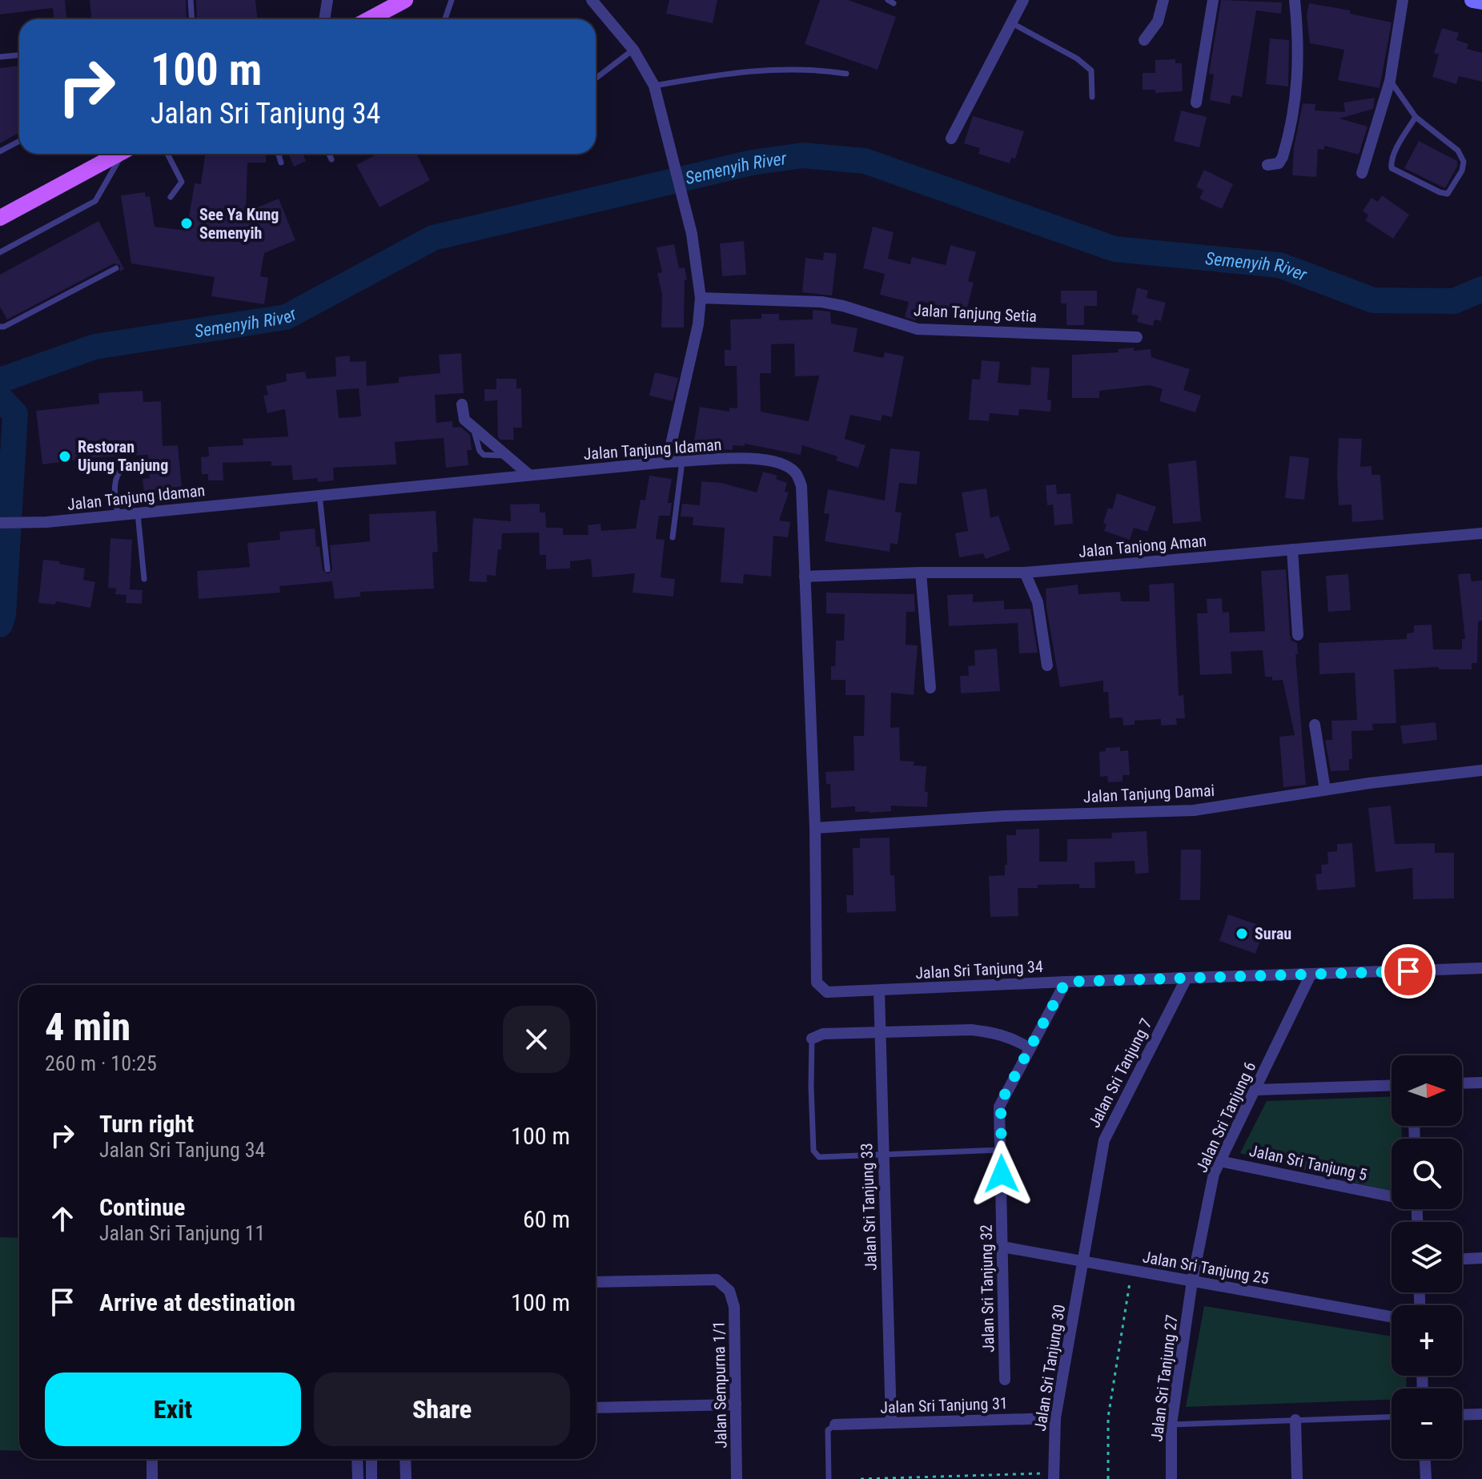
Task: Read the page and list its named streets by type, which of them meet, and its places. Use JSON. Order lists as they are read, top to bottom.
{
  "streets": {
    "street": [
      "Jalan Tanjung Setia",
      "Jalan Tanjung Idaman",
      "Jalan Tanjong Aman",
      "Jalan Tanjung Damai",
      "Jalan Sri Tanjung 34",
      "Jalan Sri Tanjung 7",
      "Jalan Sri Tanjung 6",
      "Jalan Sri Tanjung 5",
      "Jalan Sri Tanjung 33",
      "Jalan Sri Tanjung 25",
      "Jalan Sri Tanjung 32",
      "Jalan Sri Tanjung 30",
      "Jalan Sri Tanjung 27",
      "Jalan Sempurna 1/1",
      "Jalan Sri Tanjung 31"
    ]
  },
  "crossings": [
    ["Jalan Tanjung Idaman", "Jalan Tanjong Aman"],
    ["Jalan Tanjung Idaman", "Jalan Tanjung Damai"],
    ["Jalan Tanjung Idaman", "Jalan Sri Tanjung 34"],
    ["Jalan Sri Tanjung 34", "Jalan Sri Tanjung 7"],
    ["Jalan Sri Tanjung 34", "Jalan Sri Tanjung 6"],
    ["Jalan Sri Tanjung 34", "Jalan Sri Tanjung 33"],
    ["Jalan Sri Tanjung 34", "Jalan Sri Tanjung 32"],
    ["Jalan Sri Tanjung 7", "Jalan Sri Tanjung 25"],
    ["Jalan Sri Tanjung 7", "Jalan Sri Tanjung 30"],
    ["Jalan Sri Tanjung 6", "Jalan Sri Tanjung 5"],
    ["Jalan Sri Tanjung 6", "Jalan Sri Tanjung 25"],
    ["Jalan Sri Tanjung 6", "Jalan Sri Tanjung 27"],
    ["Jalan Sri Tanjung 33", "Jalan Sri Tanjung 31"],
    ["Jalan Sri Tanjung 25", "Jalan Sri Tanjung 32"],
    ["Jalan Sri Tanjung 25", "Jalan Sri Tanjung 30"],
    ["Jalan Sri Tanjung 25", "Jalan Sri Tanjung 27"],
    ["Jalan Sri Tanjung 30", "Jalan Sri Tanjung 31"]
  ],
  "water": ["Semenyih River"],
  "places": ["See Ya Kung Semenyih", "Restoran Ujung Tanjung", "Surau"],
  "north": "right",
  "page": {
    "turn": ["100 m", "Jalan Sri Tanjung 34"],
    "heading": ["4 min", "260 m · 10:25"],
    "map_buttons": ["+", "−"],
    "list": [
      {
        "name": "Turn right",
        "note": "Jalan Sri Tanjung 34",
        "value": "100 m"
      },
      {
        "name": "Continue",
        "note": "Jalan Sri Tanjung 11",
        "value": "60 m"
      },
      {
        "name": "Arrive at destination",
        "value": "100 m"
      }
    ],
    "buttons": ["Exit", "Share"]
  }
}
